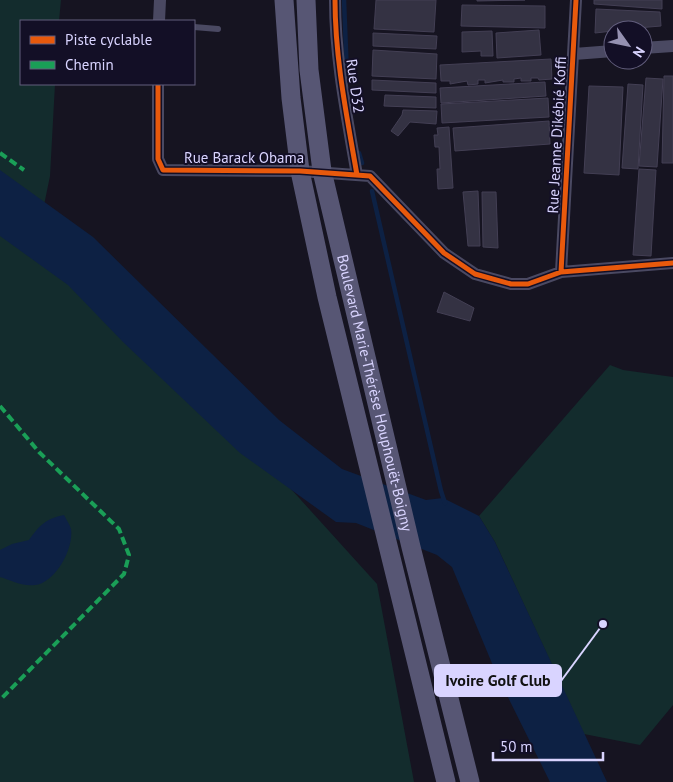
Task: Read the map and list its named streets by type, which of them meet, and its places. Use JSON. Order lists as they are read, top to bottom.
{
  "streets": {
    "main road": ["Boulevard Marie-Thérèse Houphouët-Boigny"],
    "street": ["Rue D32", "Rue Jeanne Dikébié Koffi", "Rue Barack Obama"]
  },
  "crossings": [
    ["Rue D32", "Rue Barack Obama"],
    ["Rue Barack Obama", "Boulevard Marie-Thérèse Houphouët-Boigny"]
  ],
  "places": ["Ivoire Golf Club"],
  "legend": ["Piste cyclable", "Chemin"],
  "scale_bar": "50 m",
  "north": "bottom right"
}
